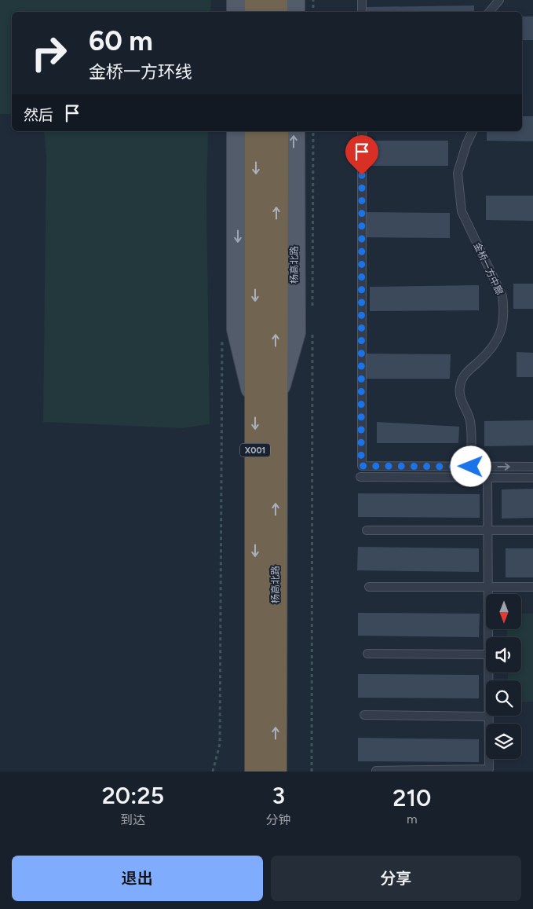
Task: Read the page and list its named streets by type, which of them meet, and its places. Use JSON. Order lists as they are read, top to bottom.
{
  "streets": {
    "highway": ["杨高北路", "X001"],
    "lane": ["金桥一方中廊"]
  },
  "north": "bottom",
  "page": {
    "turn": ["60 m", "金桥一方环线"],
    "then": "然后",
    "eta": [
      "20:25",
      "到达",
      "3",
      "分钟",
      "210",
      "m"
    ],
    "buttons": ["退出", "分享"]
  }
}
